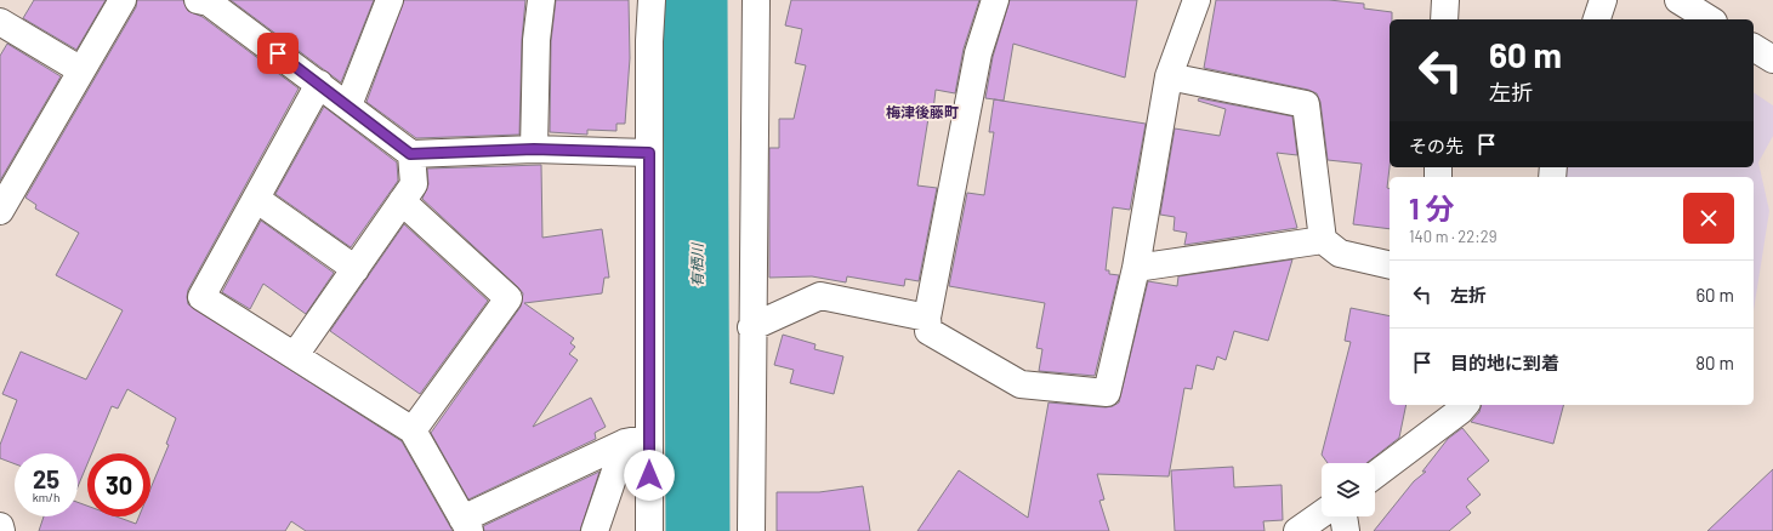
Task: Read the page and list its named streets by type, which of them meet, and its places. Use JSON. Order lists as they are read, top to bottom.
{
  "districts": ["梅津後藤町"],
  "water": ["有栖川"],
  "page": {
    "turn": ["60 m", "左折"],
    "then": "その先",
    "heading": ["1 分", "140 m · 22:29"],
    "list": [
      {
        "name": "左折",
        "value": "60 m"
      },
      {
        "name": "目的地に到着",
        "value": "80 m"
      }
    ],
    "speed": "25 km/h",
    "limit": "30"
  }
}
